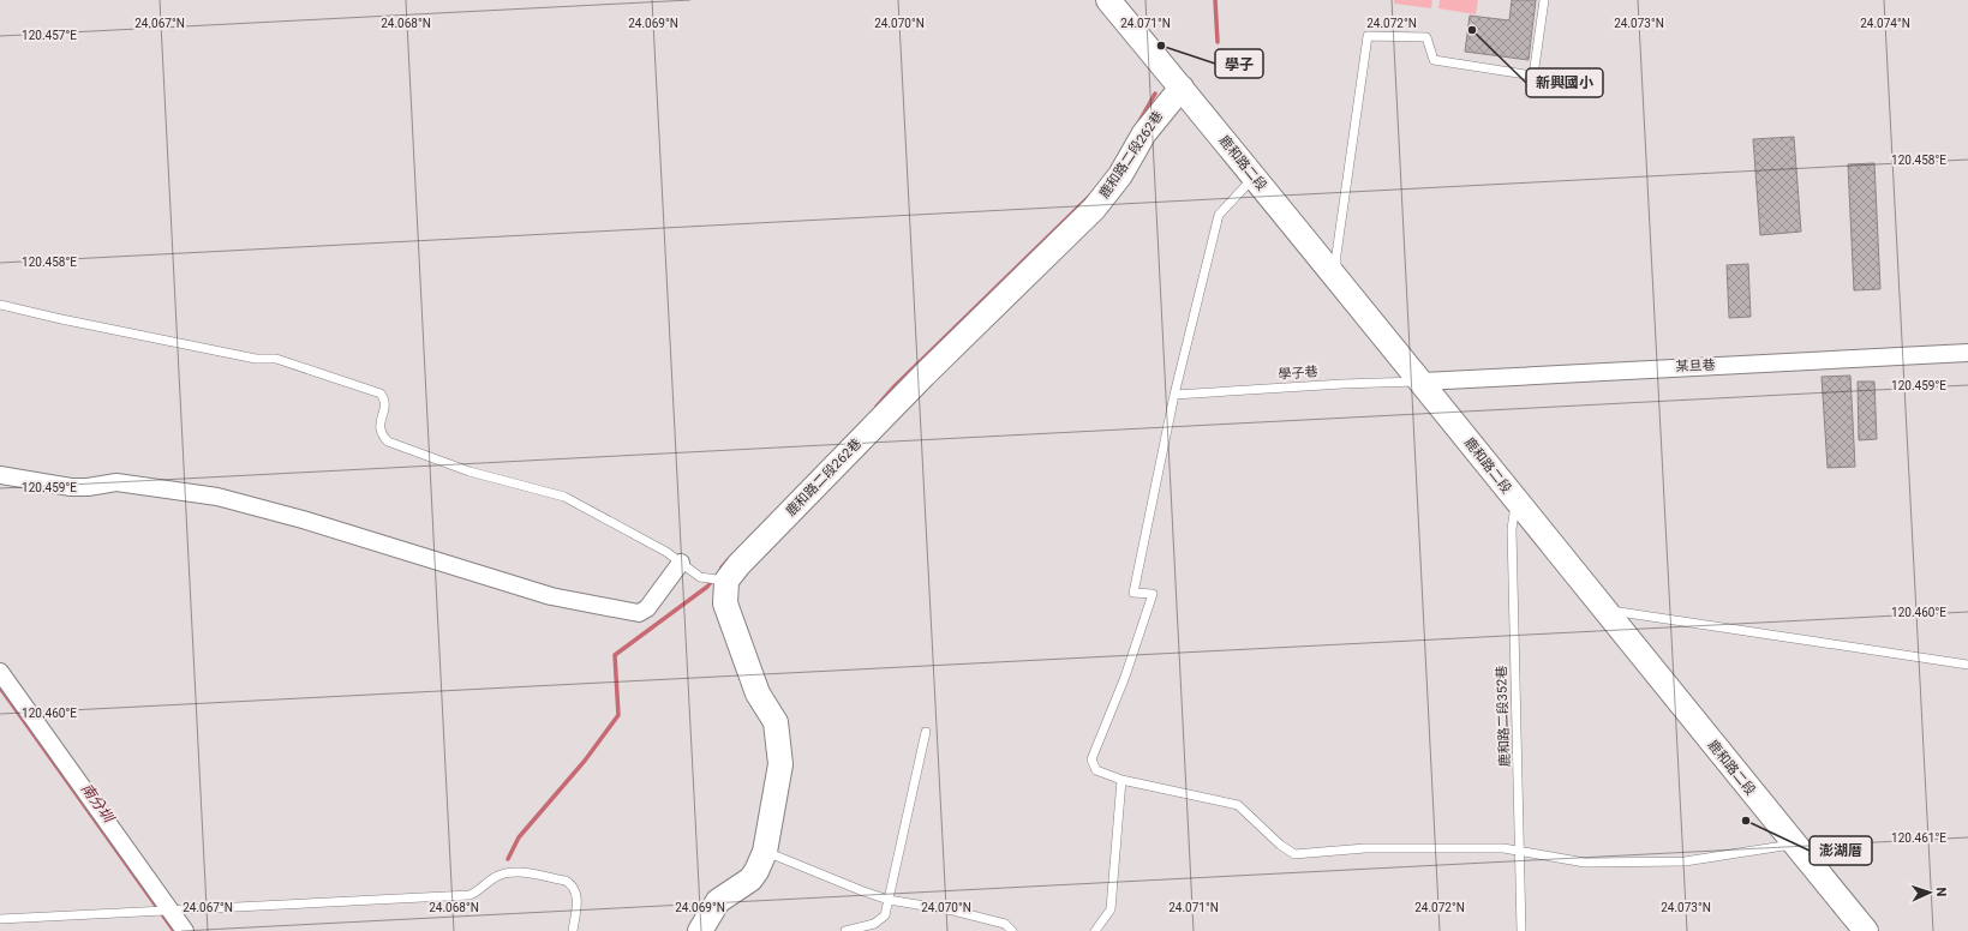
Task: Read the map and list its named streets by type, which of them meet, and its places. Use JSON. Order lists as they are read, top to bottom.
{
  "streets": {
    "main road": ["鹿和路二段262巷", "鹿和路二段"],
    "street": ["某旦巷"],
    "lane": ["學子巷", "鹿和路二段352巷"]
  },
  "crossings": [
    ["鹿和路二段262巷", "鹿和路二段"],
    ["鹿和路二段", "某旦巷"],
    ["鹿和路二段", "學子巷"],
    ["鹿和路二段", "鹿和路二段352巷"],
    ["某旦巷", "學子巷"]
  ],
  "water": ["南分圳"],
  "places": ["新興國小", "學子", "澎湖厝"],
  "north": "right",
  "coordinates": [
    "24.067°N",
    "24.068°N",
    "24.069°N",
    "24.070°N",
    "24.071°N",
    "24.072°N",
    "24.073°N",
    "24.074°N",
    "120.457°E",
    "120.458°E",
    "120.459°E",
    "120.460°E",
    "120.461°E"
  ]
}
